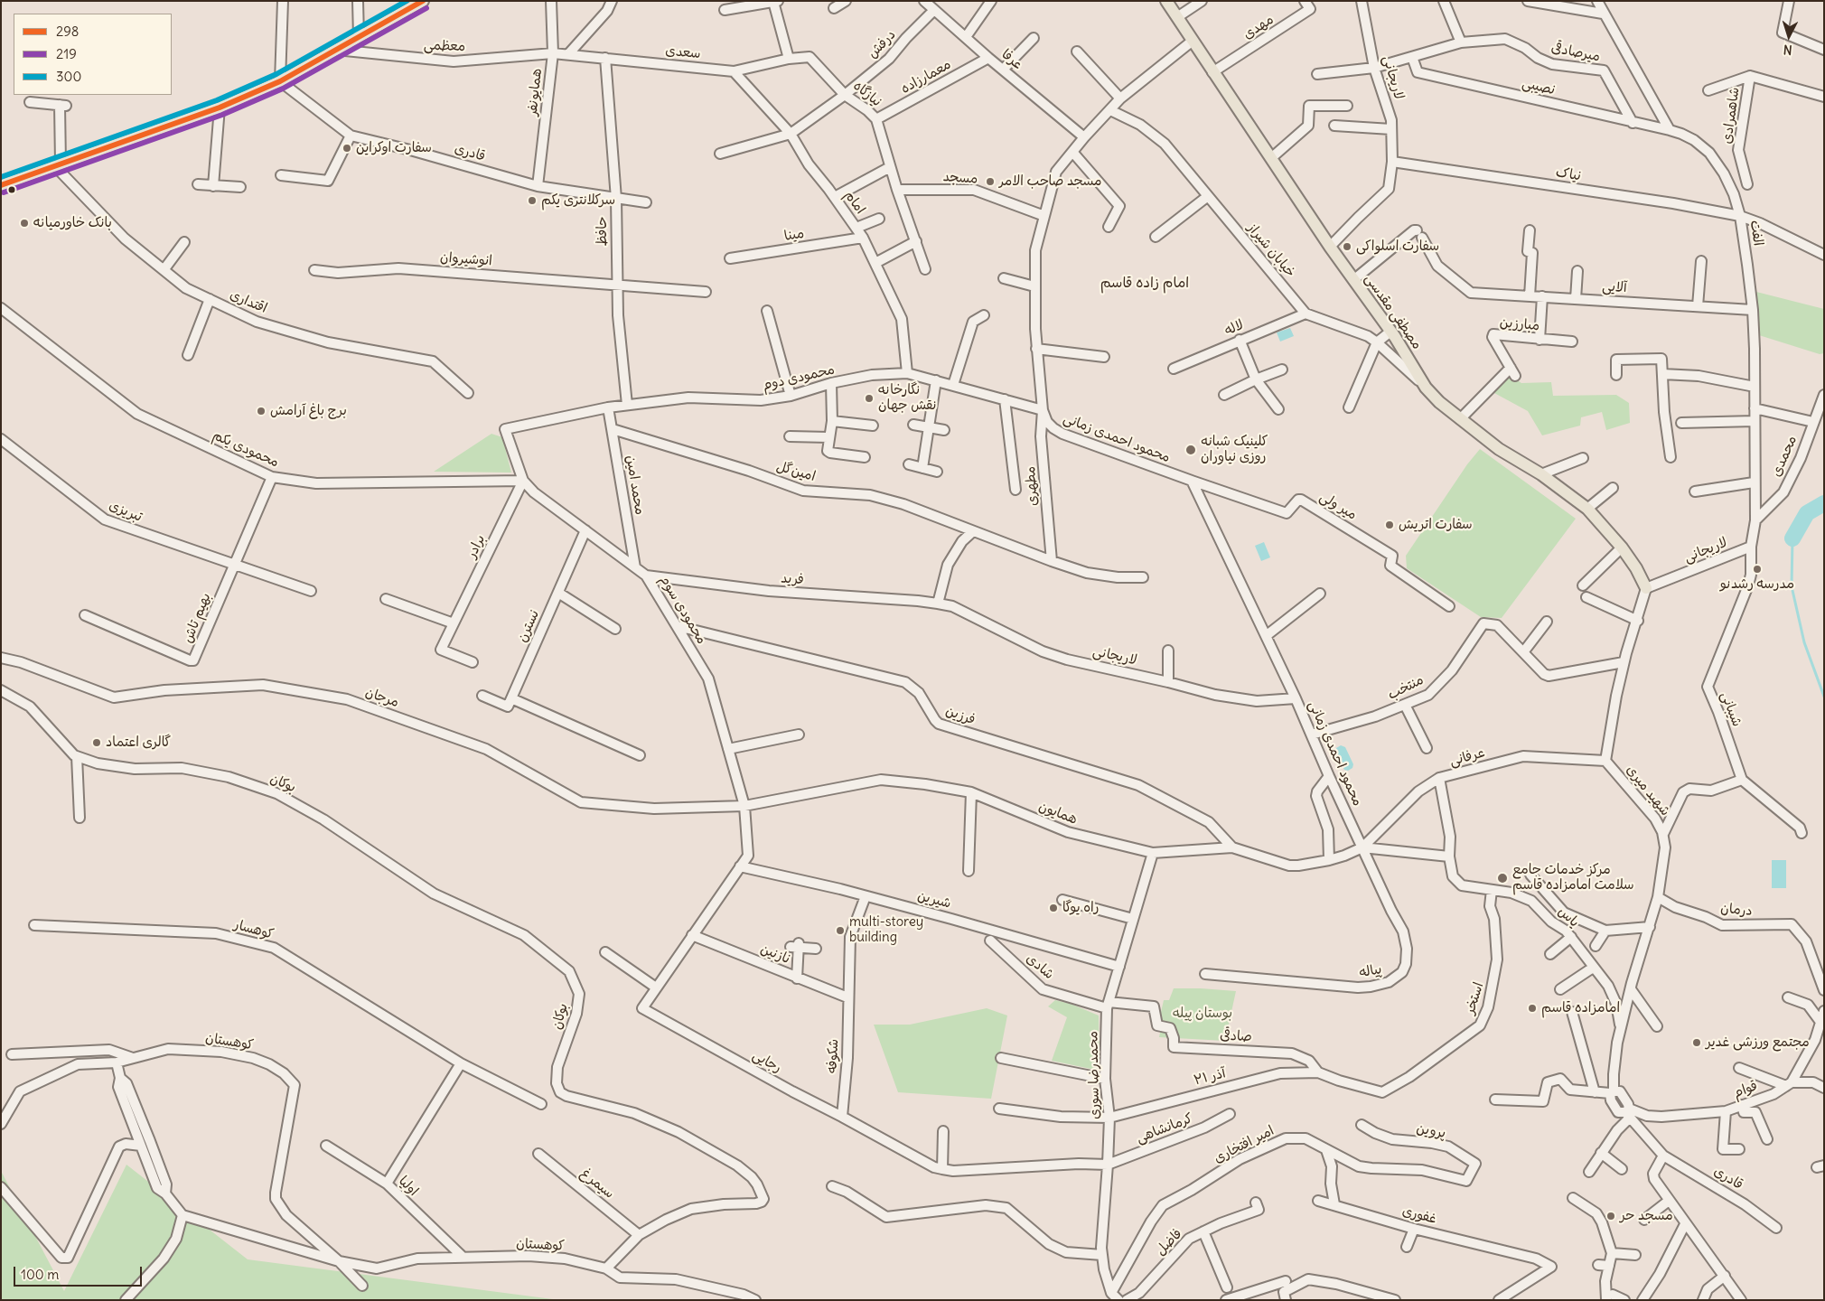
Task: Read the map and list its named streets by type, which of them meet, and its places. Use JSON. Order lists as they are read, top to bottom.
{
  "streets": {
    "main road": ["مصطفی مقدسی"],
    "street": [
      "مهدی",
      "درفش",
      "معظمی",
      "سعدی",
      "میرصادقی",
      "عرفا",
      "معمارزاده",
      "لاریجانی",
      "نصیبی",
      "همایونفر",
      "نیازگاه",
      "شاهمرادی",
      "قادری",
      "نیاک",
      "مسجد",
      "امام",
      "حافظ",
      "الفت",
      "مینا",
      "خیابان شیراز",
      "انوشیروان",
      "آلایی",
      "اقتداری",
      "مبارزین",
      "لاله",
      "محمودی دوم",
      "محمود احمدی زمانی",
      "محمودی یکم",
      "محمدی",
      "امین‌گل",
      "محمد امین",
      "مطهری",
      "میر ولی",
      "تبریزی",
      "برادر",
      "فرید",
      "محمودی سوم",
      "بهیم تاش",
      "نسترن",
      "منتخب",
      "مرجان",
      "شیبانی",
      "فرزین",
      "عرفانی",
      "بوکان",
      "شهید میری",
      "همایون",
      "شیرین",
      "درمان",
      "یاس",
      "کوهسار",
      "نازنین",
      "شادی",
      "پیاله",
      "استخر",
      "صادقی",
      "کوهستان",
      "شکوفه",
      "رجایی",
      "محمدرضا سوری",
      "۲۱ آذر",
      "قوام",
      "کرمانشاهی",
      "پروین",
      "امیر افتخاری",
      "سیمرغ",
      "اولیا",
      "غفوری",
      "فاضل"
    ]
  },
  "crossings": [
    ["مهدی", "مصطفی مقدسی"],
    ["درفش", "عرفا"],
    ["درفش", "نیازگاه"],
    ["درفش", "امام"],
    ["معظمی", "سعدی"],
    ["معظمی", "همایونفر"],
    ["سعدی", "همایونفر"],
    ["سعدی", "نیازگاه"],
    ["سعدی", "امام"],
    ["سعدی", "حافظ"],
    ["میرصادقی", "نصیبی"],
    ["عرفا", "معمارزاده"],
    ["عرفا", "محمود احمدی زمانی"],
    ["معمارزاده", "نیازگاه"],
    ["لاریجانی", "نیاک"],
    ["لاریجانی", "مصطفی مقدسی"],
    ["لاریجانی", "محمود احمدی زمانی"],
    ["لاریجانی", "فرید"],
    ["لاریجانی", "شیبانی"],
    ["نصیبی", "الفت"],
    ["همایونفر", "قادری"],
    ["نیازگاه", "مسجد"],
    ["قادری", "حافظ"],
    ["قادری", "قوام"],
    ["نیاک", "الفت"],
    ["مسجد", "محمود احمدی زمانی"],
    ["امام", "مینا"],
    ["امام", "محمودی دوم"],
    ["حافظ", "انوشیروان"],
    ["حافظ", "محمودی دوم"],
    ["الفت", "آلایی"],
    ["الفت", "محمدی"],
    ["خیابان شیراز", "لاله"],
    ["خیابان شیراز", "محمود احمدی زمانی"],
    ["آلایی", "مصطفی مقدسی"],
    ["مصطفی مقدسی", "مبارزین"],
    ["مصطفی مقدسی", "محمود احمدی زمانی"],
    ["محمودی دوم", "محمود احمدی زمانی"],
    ["محمودی دوم", "محمد امین"],
    ["محمودی دوم", "مطهری"],
    ["محمودی دوم", "محمودی سوم"],
    ["محمود احمدی زمانی", "مطهری"],
    ["محمود احمدی زمانی", "میر ولی"],
    ["محمود احمدی زمانی", "منتخب"],
    ["محمود احمدی زمانی", "عرفانی"],
    ["محمود احمدی زمانی", "همایون"],
    ["محمود احمدی زمانی", "پیاله"],
    ["محمودی یکم", "برادر"],
    ["محمودی یکم", "محمودی سوم"],
    ["محمودی یکم", "بهیم تاش"],
    ["امین‌گل", "محمد امین"],
    ["امین‌گل", "مطهری"],
    ["محمد امین", "محمودی سوم"],
    ["تبریزی", "بهیم تاش"],
    ["برادر", "محمودی سوم"],
    ["فرید", "محمودی سوم"],
    ["محمودی سوم", "نسترن"],
    ["محمودی سوم", "مرجان"],
    ["محمودی سوم", "فرزین"],
    ["محمودی سوم", "همایون"],
    ["محمودی سوم", "رجایی"],
    ["مرجان", "همایون"],
    ["مرجان", "رجایی"],
    ["فرزین", "همایون"],
    ["عرفانی", "شهید میری"],
    ["عرفانی", "همایون"],
    ["عرفانی", "یاس"],
    ["عرفانی", "پیاله"],
    ["بوکان", "کوهستان"],
    ["بوکان", "سیمرغ"],
    ["شهید میری", "درمان"],
    ["شهید میری", "یاس"],
    ["همایون", "پیاله"],
    ["همایون", "رجایی"],
    ["همایون", "محمدرضا سوری"],
    ["شیرین", "شکوفه"],
    ["شیرین", "رجایی"],
    ["شیرین", "محمدرضا سوری"],
    ["یاس", "استخر"],
    ["نازنین", "شکوفه"],
    ["نازنین", "رجایی"],
    ["شادی", "صادقی"],
    ["شادی", "محمدرضا سوری"],
    ["استخر", "صادقی"],
    ["صادقی", "محمدرضا سوری"],
    ["صادقی", "۲۱ آذر"],
    ["کوهستان", "اولیا"],
    ["شکوفه", "رجایی"],
    ["رجایی", "محمدرضا سوری"],
    ["رجایی", "کرمانشاهی"],
    ["محمدرضا سوری", "۲۱ آذر"],
    ["محمدرضا سوری", "کرمانشاهی"],
    ["محمدرضا سوری", "امیر افتخاری"],
    ["پروین", "امیر افتخاری"]
  ],
  "districts": ["امام زاده قاسم"],
  "parks": ["بوستان پیله"],
  "places": [
    "سفارت اوکراین",
    "مسجد صاحب الامر",
    "سرکلانتری یکم",
    "بانک خاورمیانه",
    "سفارت اسلواکی",
    "نگارخانه نقش جهان",
    "برج باغ آرامش",
    "کلینیک شبانه روزی نیاوران",
    "سفارت اتریش",
    "مدرسه رشدنو",
    "گالری اعتماد",
    "مرکز خدمات جامع سلامت امامزاده قاسم",
    "راه یوگا",
    "multi-storey building",
    "امامزاده قاسم",
    "مجتمع ورزشی غدیر",
    "مسجد حر"
  ],
  "lines": ["transit line 298", "transit line 300", "transit line 219"],
  "legend": ["298", "219", "300"],
  "scale_bar": "100 m",
  "north": "bottom"
}
